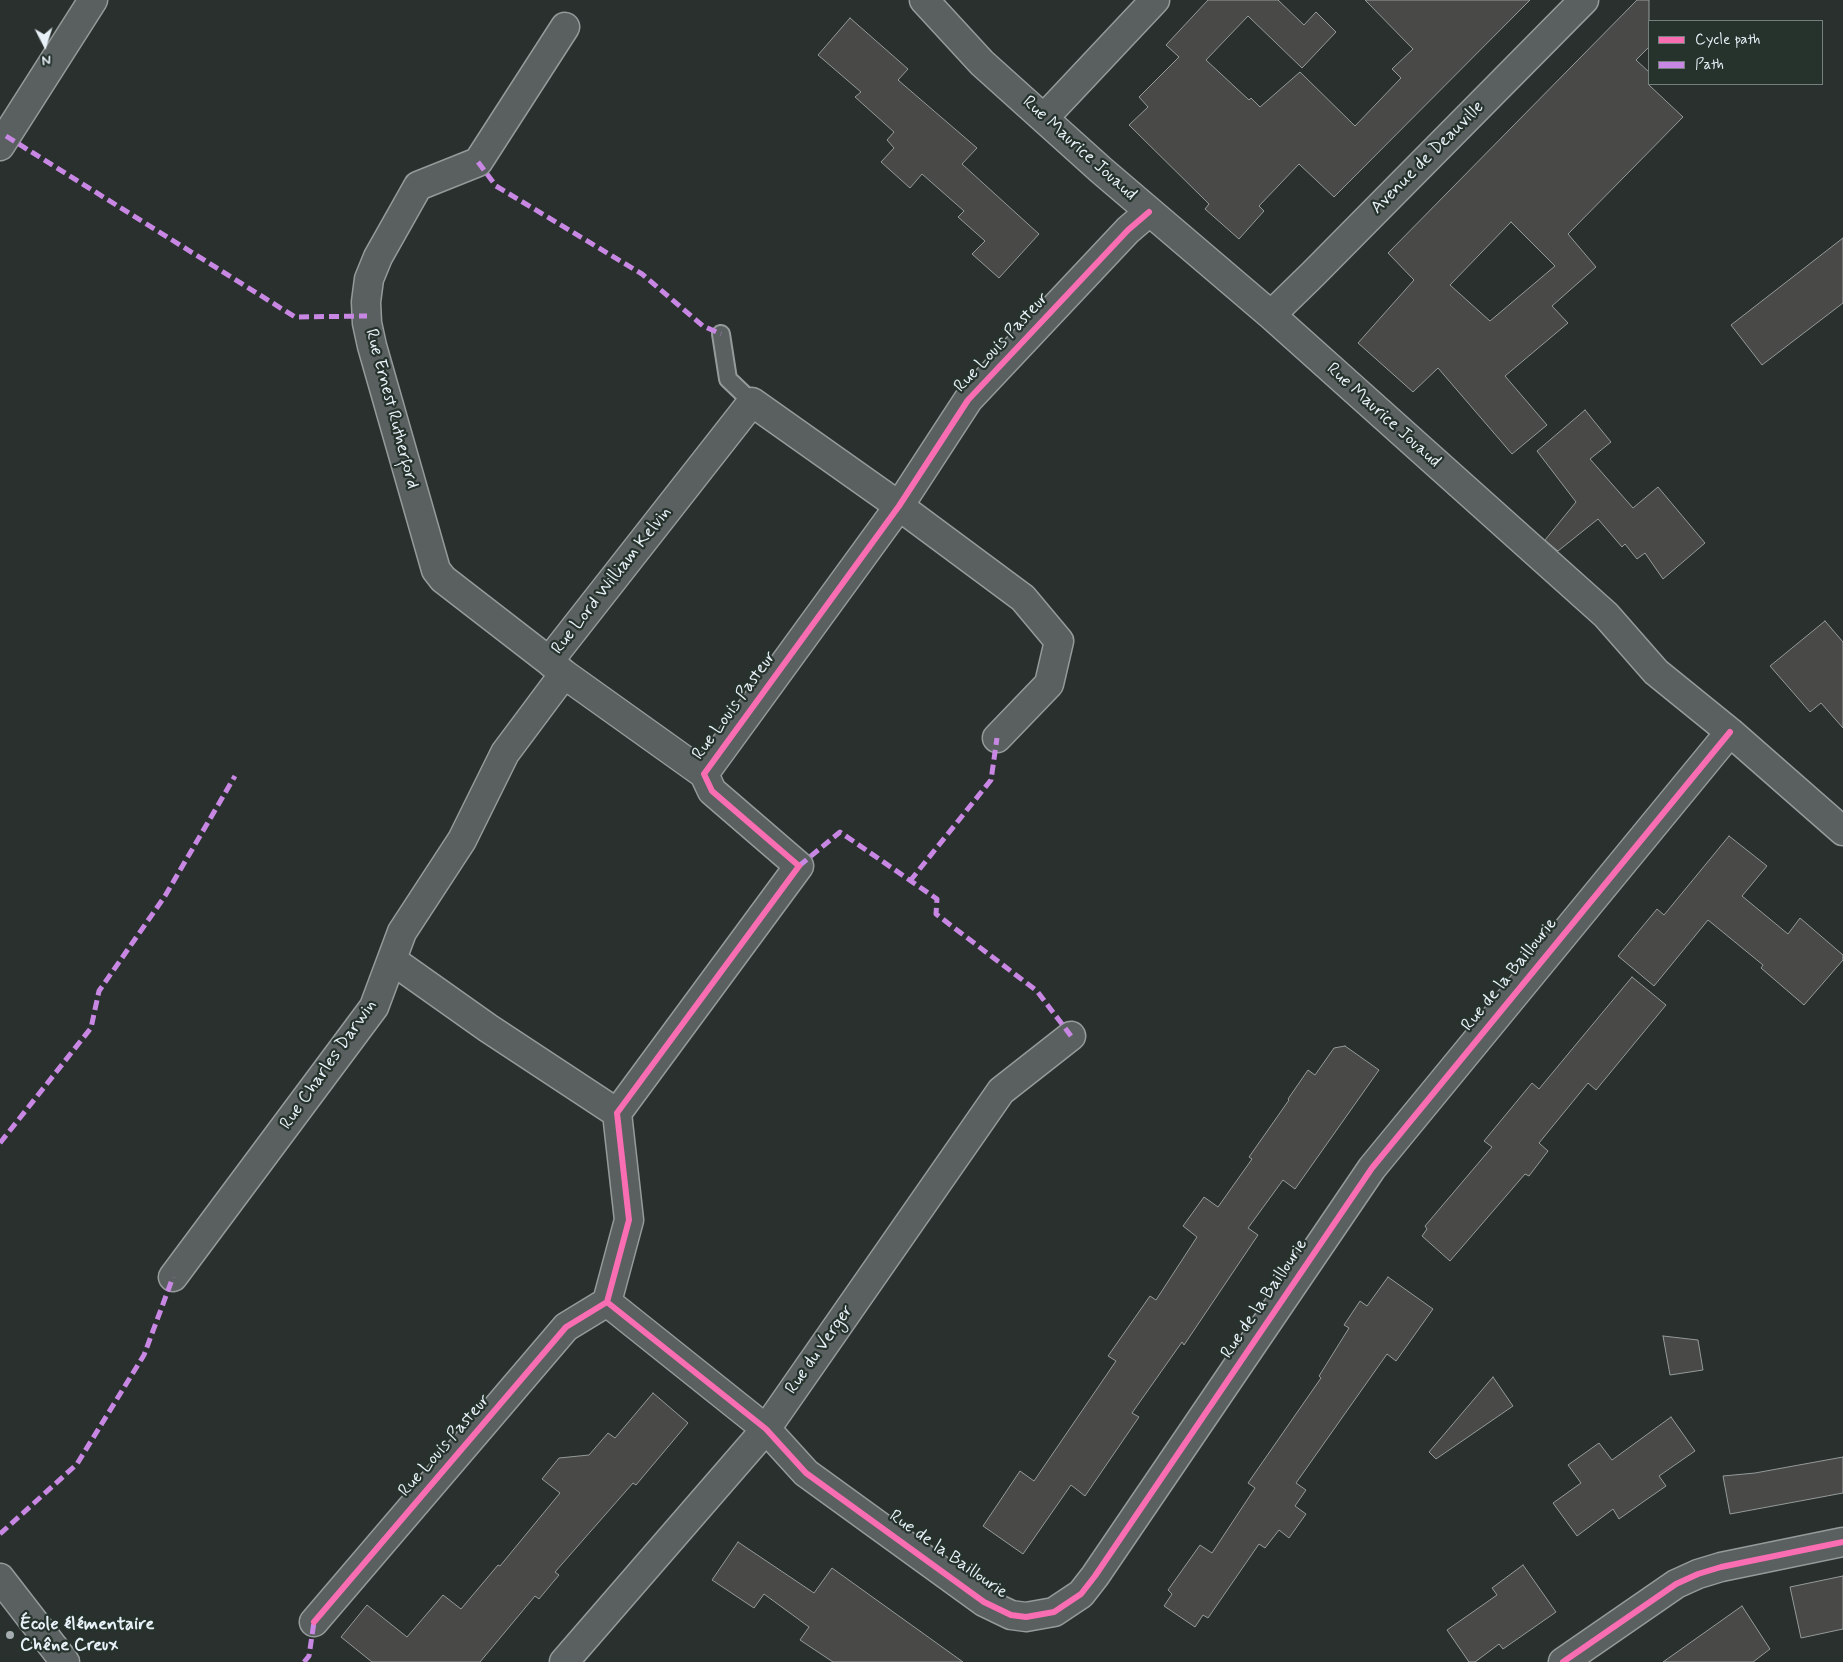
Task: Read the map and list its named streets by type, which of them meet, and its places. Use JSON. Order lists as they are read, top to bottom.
{
  "streets": {
    "street": [
      "Rue Maurice Jouaud",
      "Avenue de Deauville",
      "Rue Louis Pasteur",
      "Rue Ernest Rutherford",
      "Rue Lord William Kelvin",
      "Rue de la Baillourie",
      "Rue Charles Darwin",
      "Rue du Verger"
    ]
  },
  "crossings": [
    ["Rue Maurice Jouaud", "Avenue de Deauville"],
    ["Rue Maurice Jouaud", "Rue Louis Pasteur"],
    ["Rue Maurice Jouaud", "Rue de la Baillourie"],
    ["Rue Louis Pasteur", "Rue Ernest Rutherford"],
    ["Rue Ernest Rutherford", "Rue Lord William Kelvin"],
    ["Rue Lord William Kelvin", "Rue Charles Darwin"],
    ["Rue de la Baillourie", "Rue du Verger"]
  ],
  "places": ["École élémentaire Chêne Creux"],
  "legend": ["Cycle path", "Path"],
  "north": "bottom"
}
